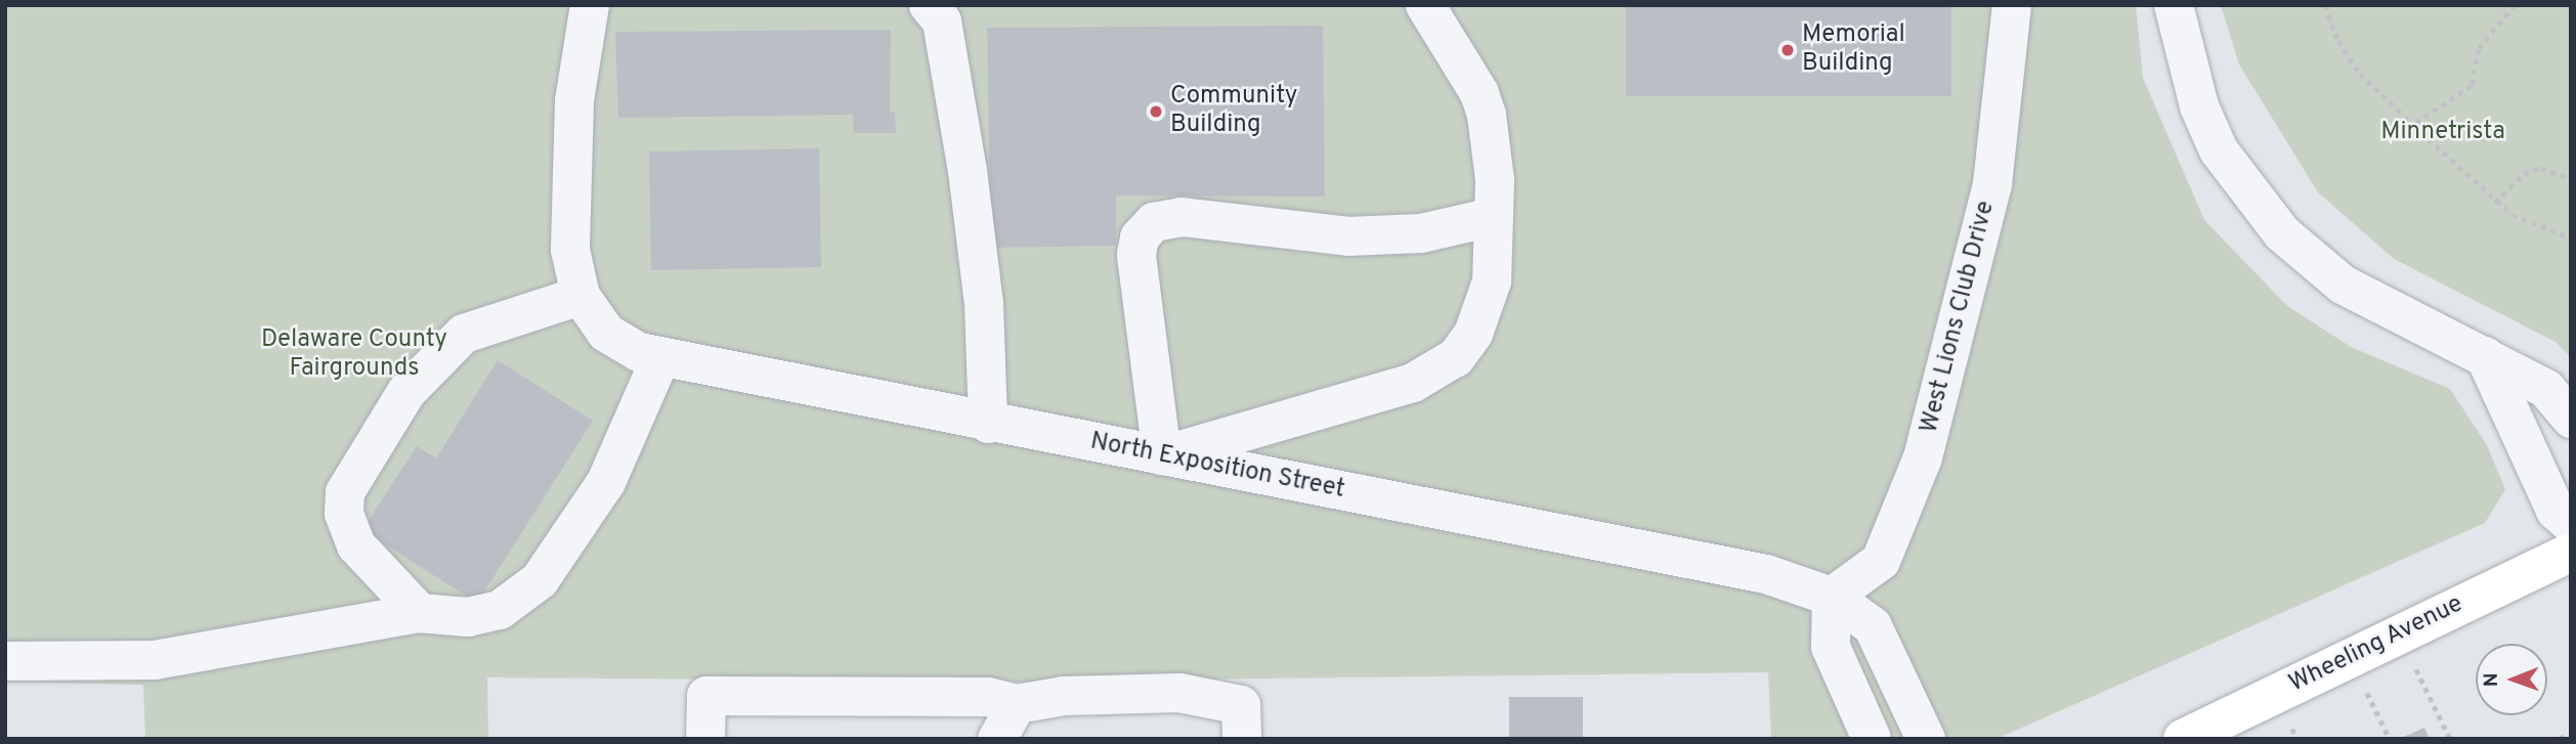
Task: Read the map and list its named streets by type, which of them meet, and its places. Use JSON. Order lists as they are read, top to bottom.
{
  "streets": {
    "main road": ["Wheeling Avenue"],
    "street": ["West Lions Club Drive", "North Exposition Street"]
  },
  "crossings": [
    ["West Lions Club Drive", "North Exposition Street"]
  ],
  "parks": ["Minnetrista", "Delaware County Fairgrounds"],
  "places": ["Memorial Building", "Community Building"],
  "north": "left"
}
